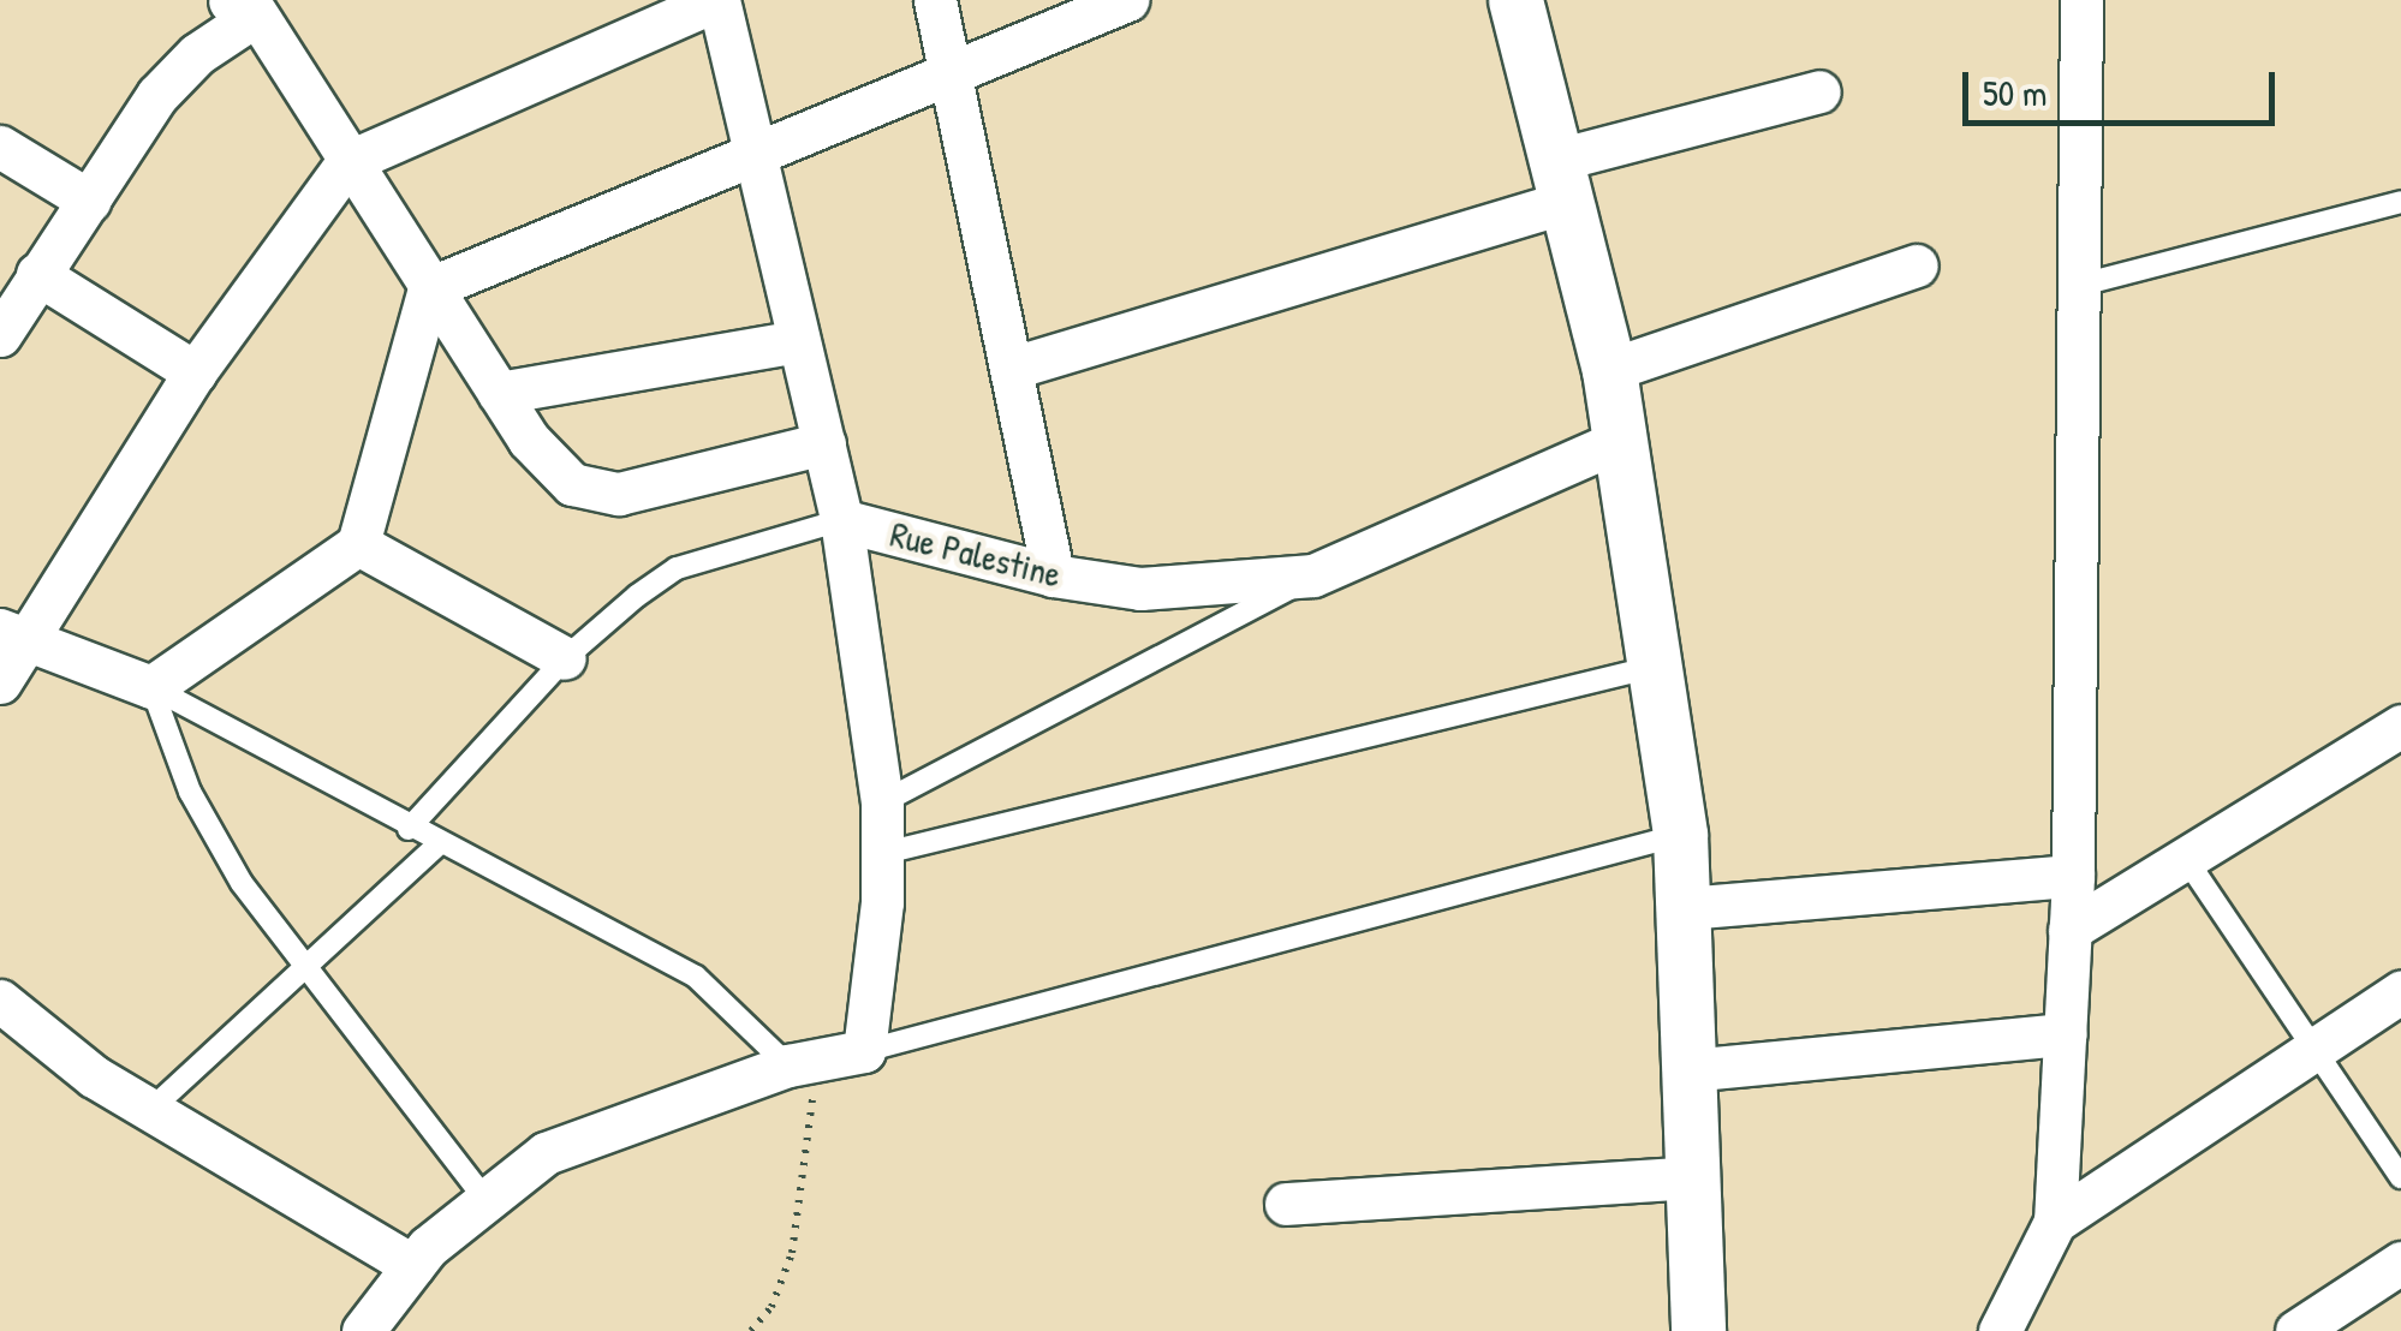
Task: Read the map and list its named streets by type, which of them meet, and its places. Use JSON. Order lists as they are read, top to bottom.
{
  "streets": {
    "street": ["Rue Palestine"]
  },
  "scale_bar": "50 m"
}
